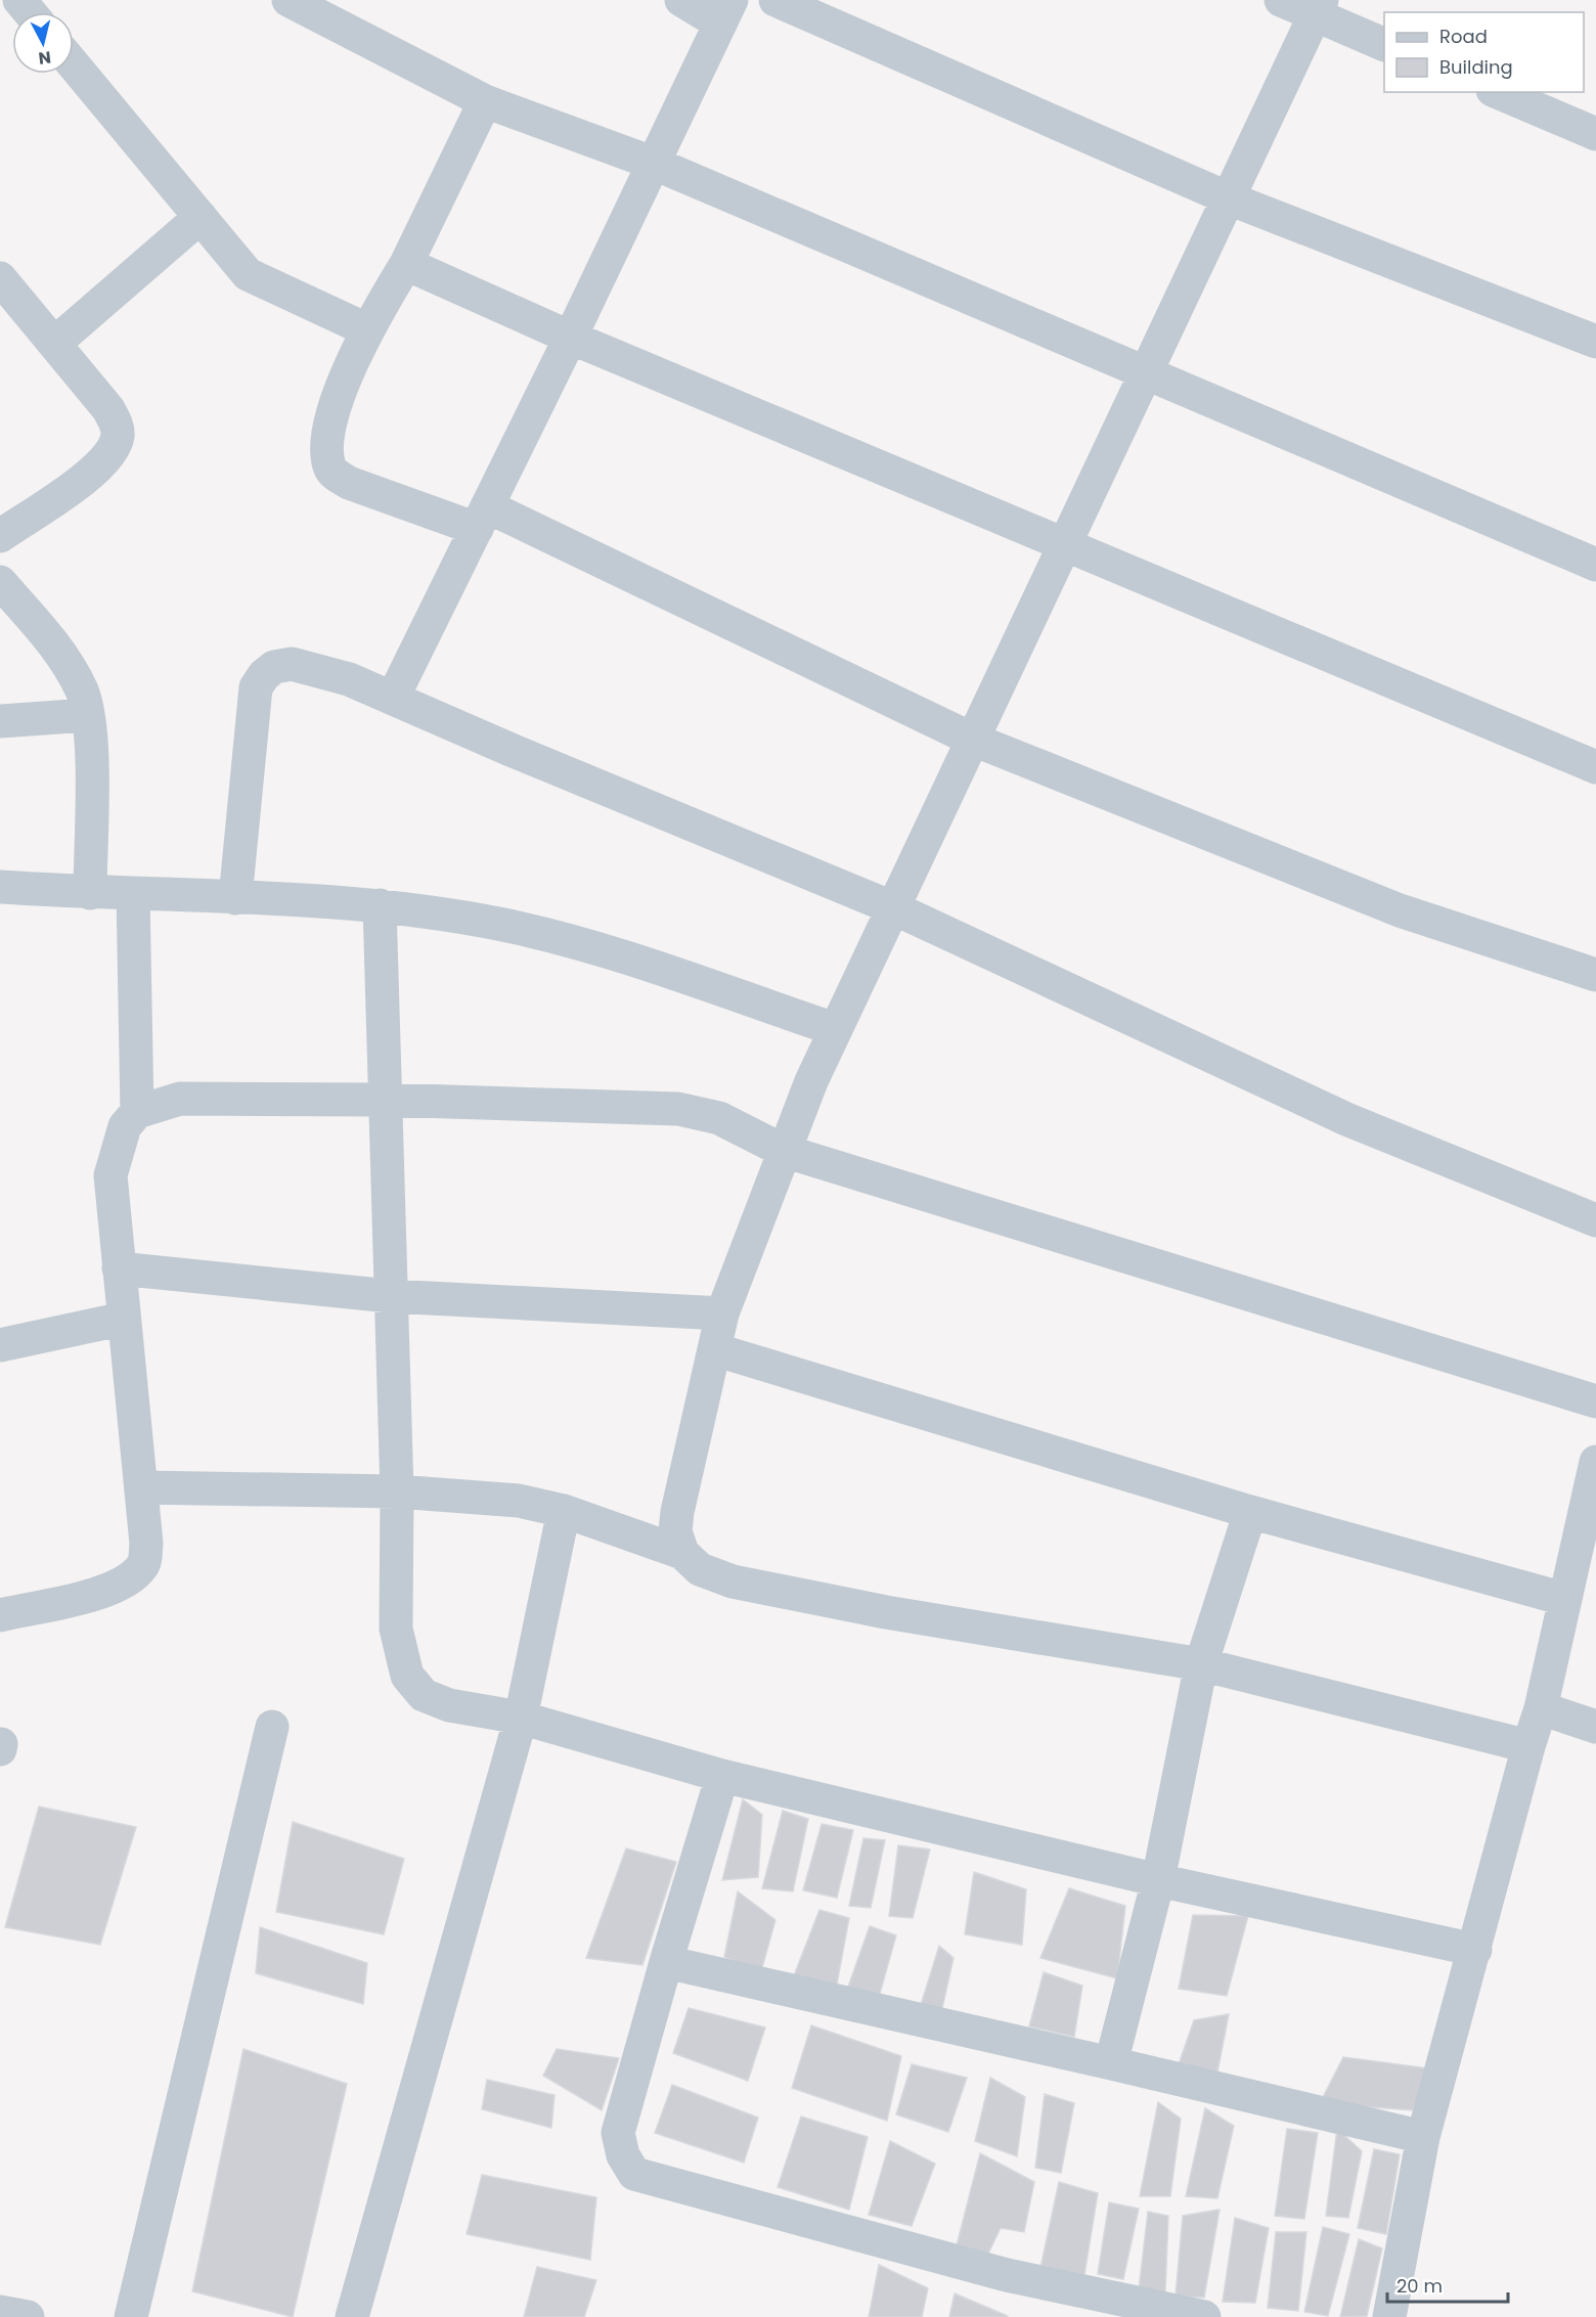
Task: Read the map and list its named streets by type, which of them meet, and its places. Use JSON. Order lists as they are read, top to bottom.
{
  "legend": ["Road", "Building"],
  "scale_bar": "20 m",
  "north": "bottom"
}
